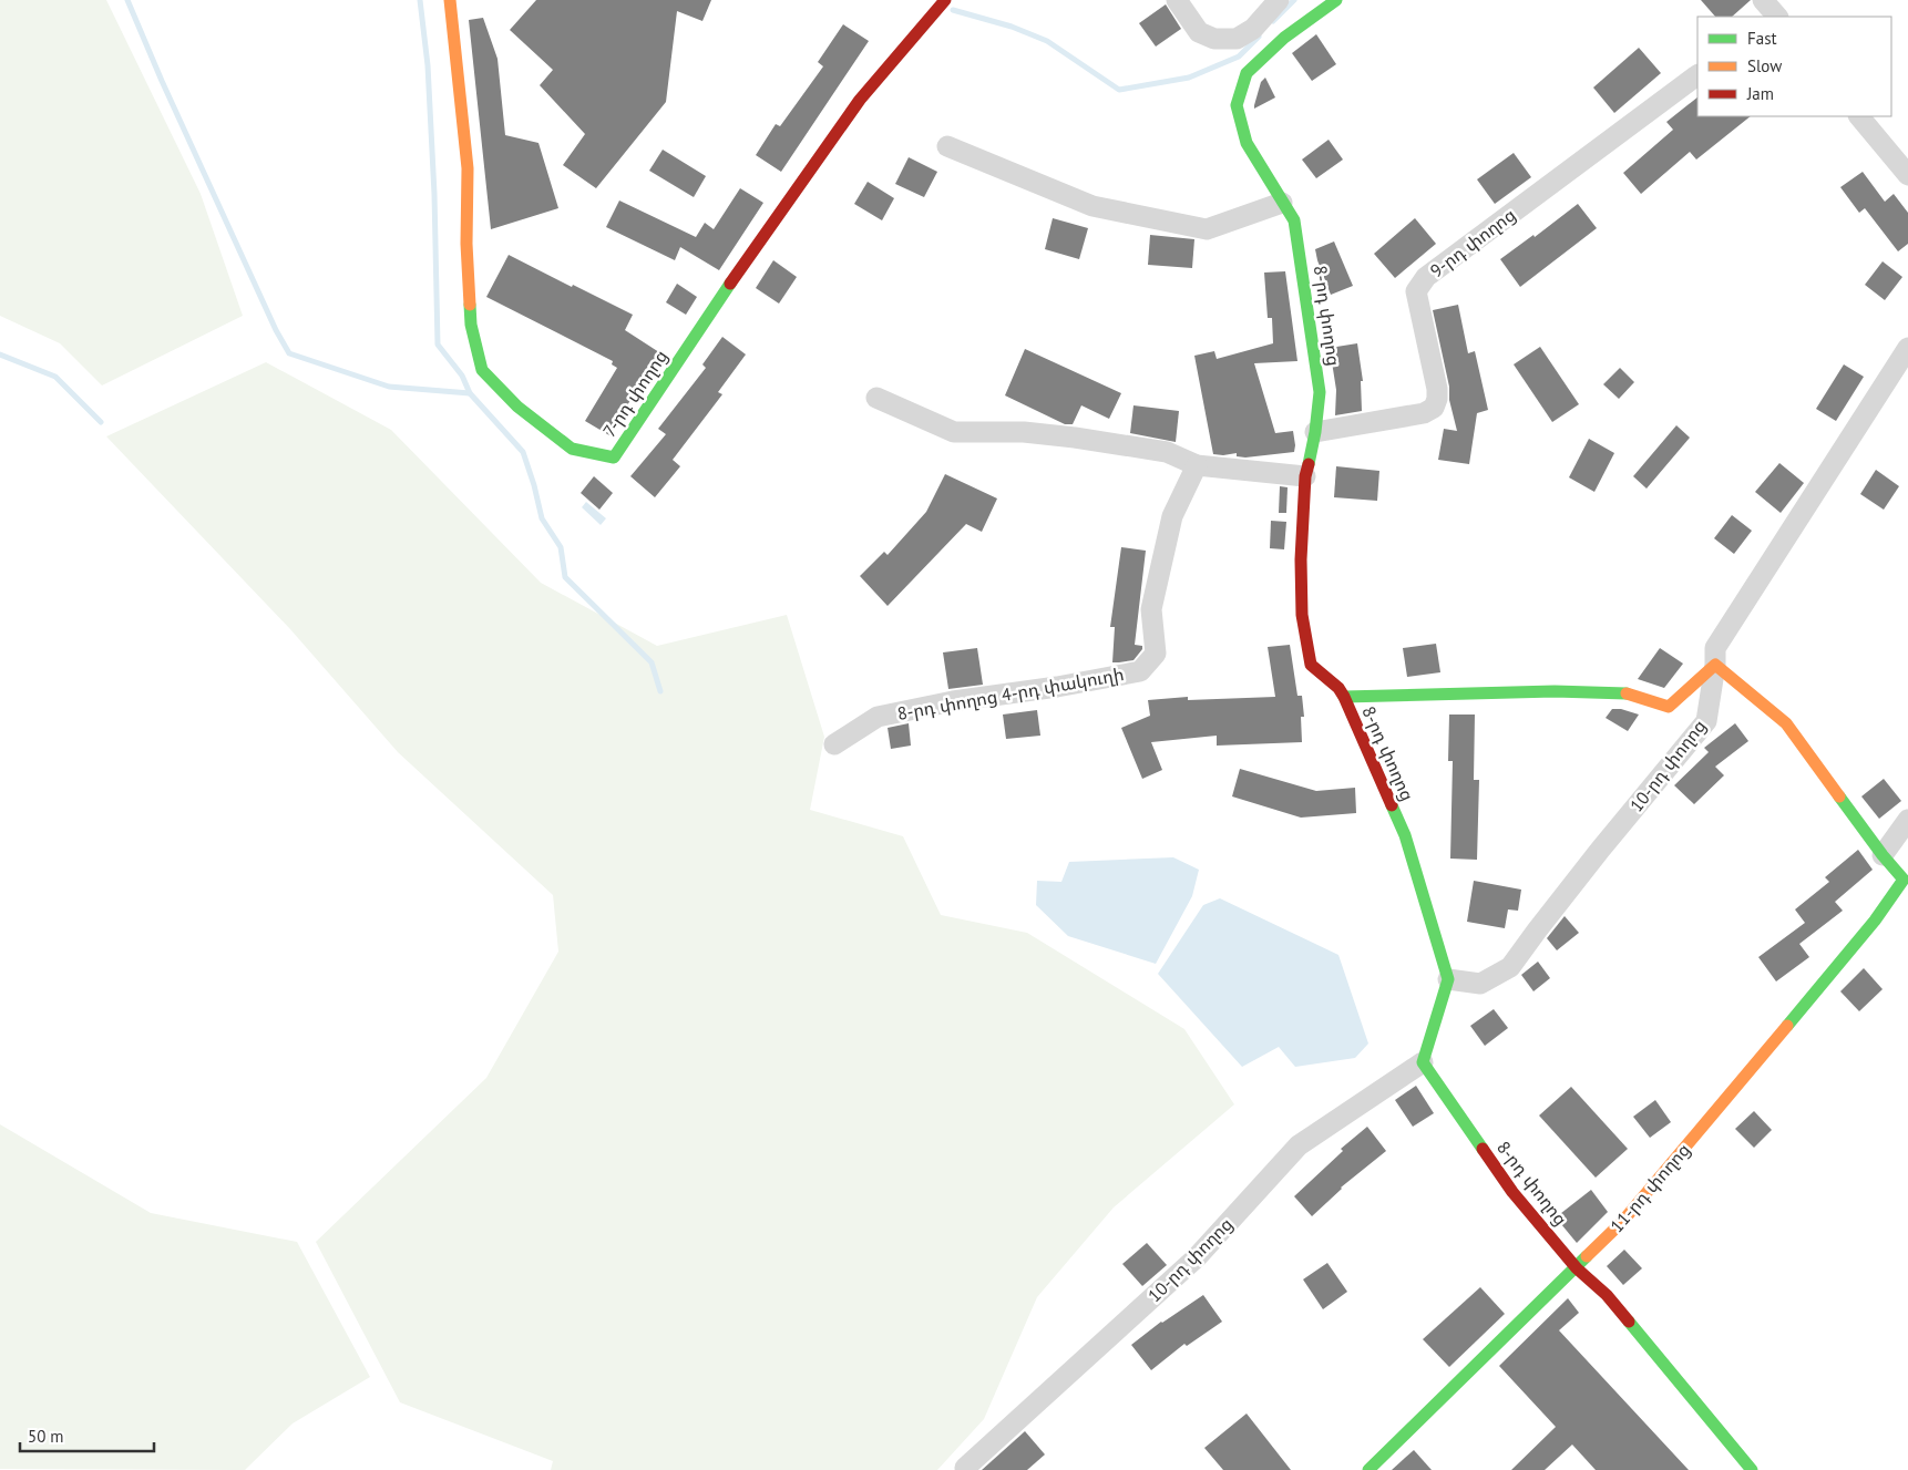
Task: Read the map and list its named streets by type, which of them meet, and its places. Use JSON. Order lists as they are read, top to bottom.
{
  "streets": {
    "street": [
      "9-րդ փողոց",
      "8-րդ փողոց",
      "7-րդ փողոց",
      "8-րդ փողոց 4-րդ փակուղի",
      "10-րդ փողոց",
      "11-րդ փողոց"
    ]
  },
  "crossings": [
    ["9-րդ փողոց", "8-րդ փողոց"],
    ["8-րդ փողոց", "10-րդ փողոց"],
    ["8-րդ փողոց", "11-րդ փողոց"]
  ],
  "legend": ["Fast", "Slow", "Jam"],
  "scale_bar": "50 m"
}
